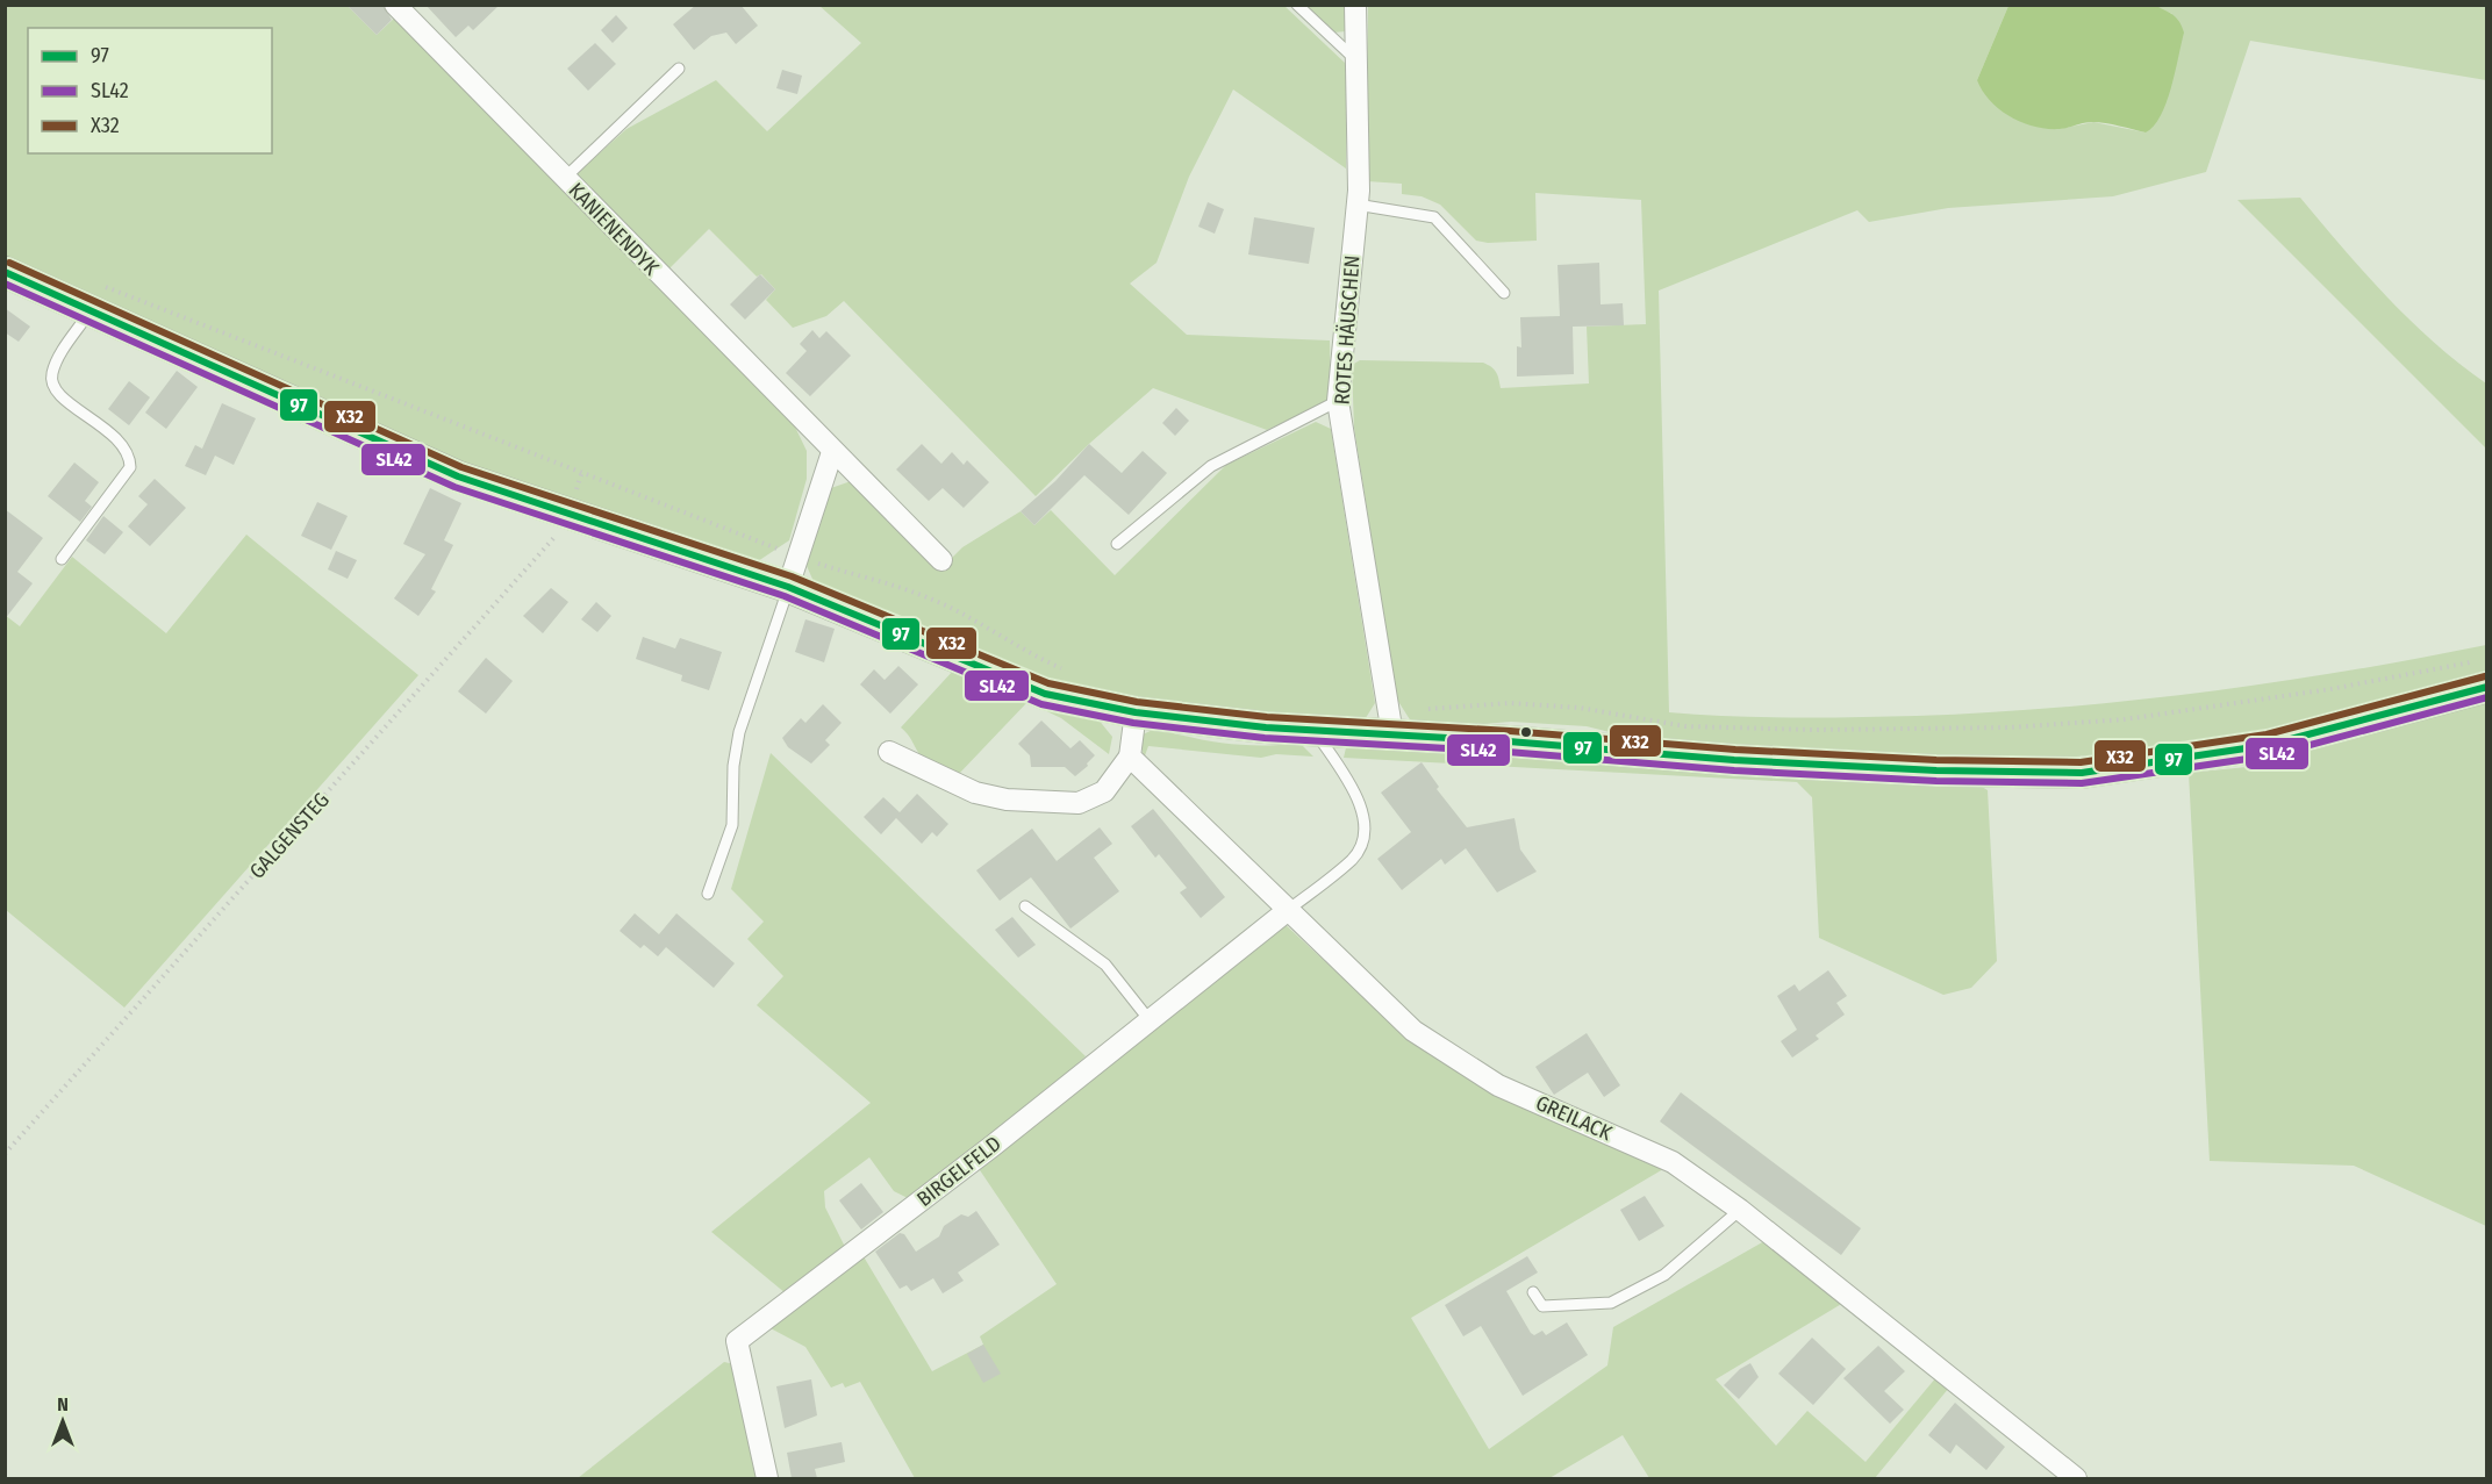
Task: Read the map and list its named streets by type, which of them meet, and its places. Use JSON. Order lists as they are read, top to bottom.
{
  "streets": {
    "street": [
      "KANIENENDYK",
      "ROTES HÄUSCHEN",
      "GREILACK",
      "BIRGELFELD"
    ],
    "path": ["GALGENSTEG"]
  },
  "crossings": [
    ["GREILACK", "BIRGELFELD"]
  ],
  "lines": ["transit line X32", "transit line 97", "transit line SL42"],
  "legend": ["97", "SL42", "X32"],
  "north": "top"
}
